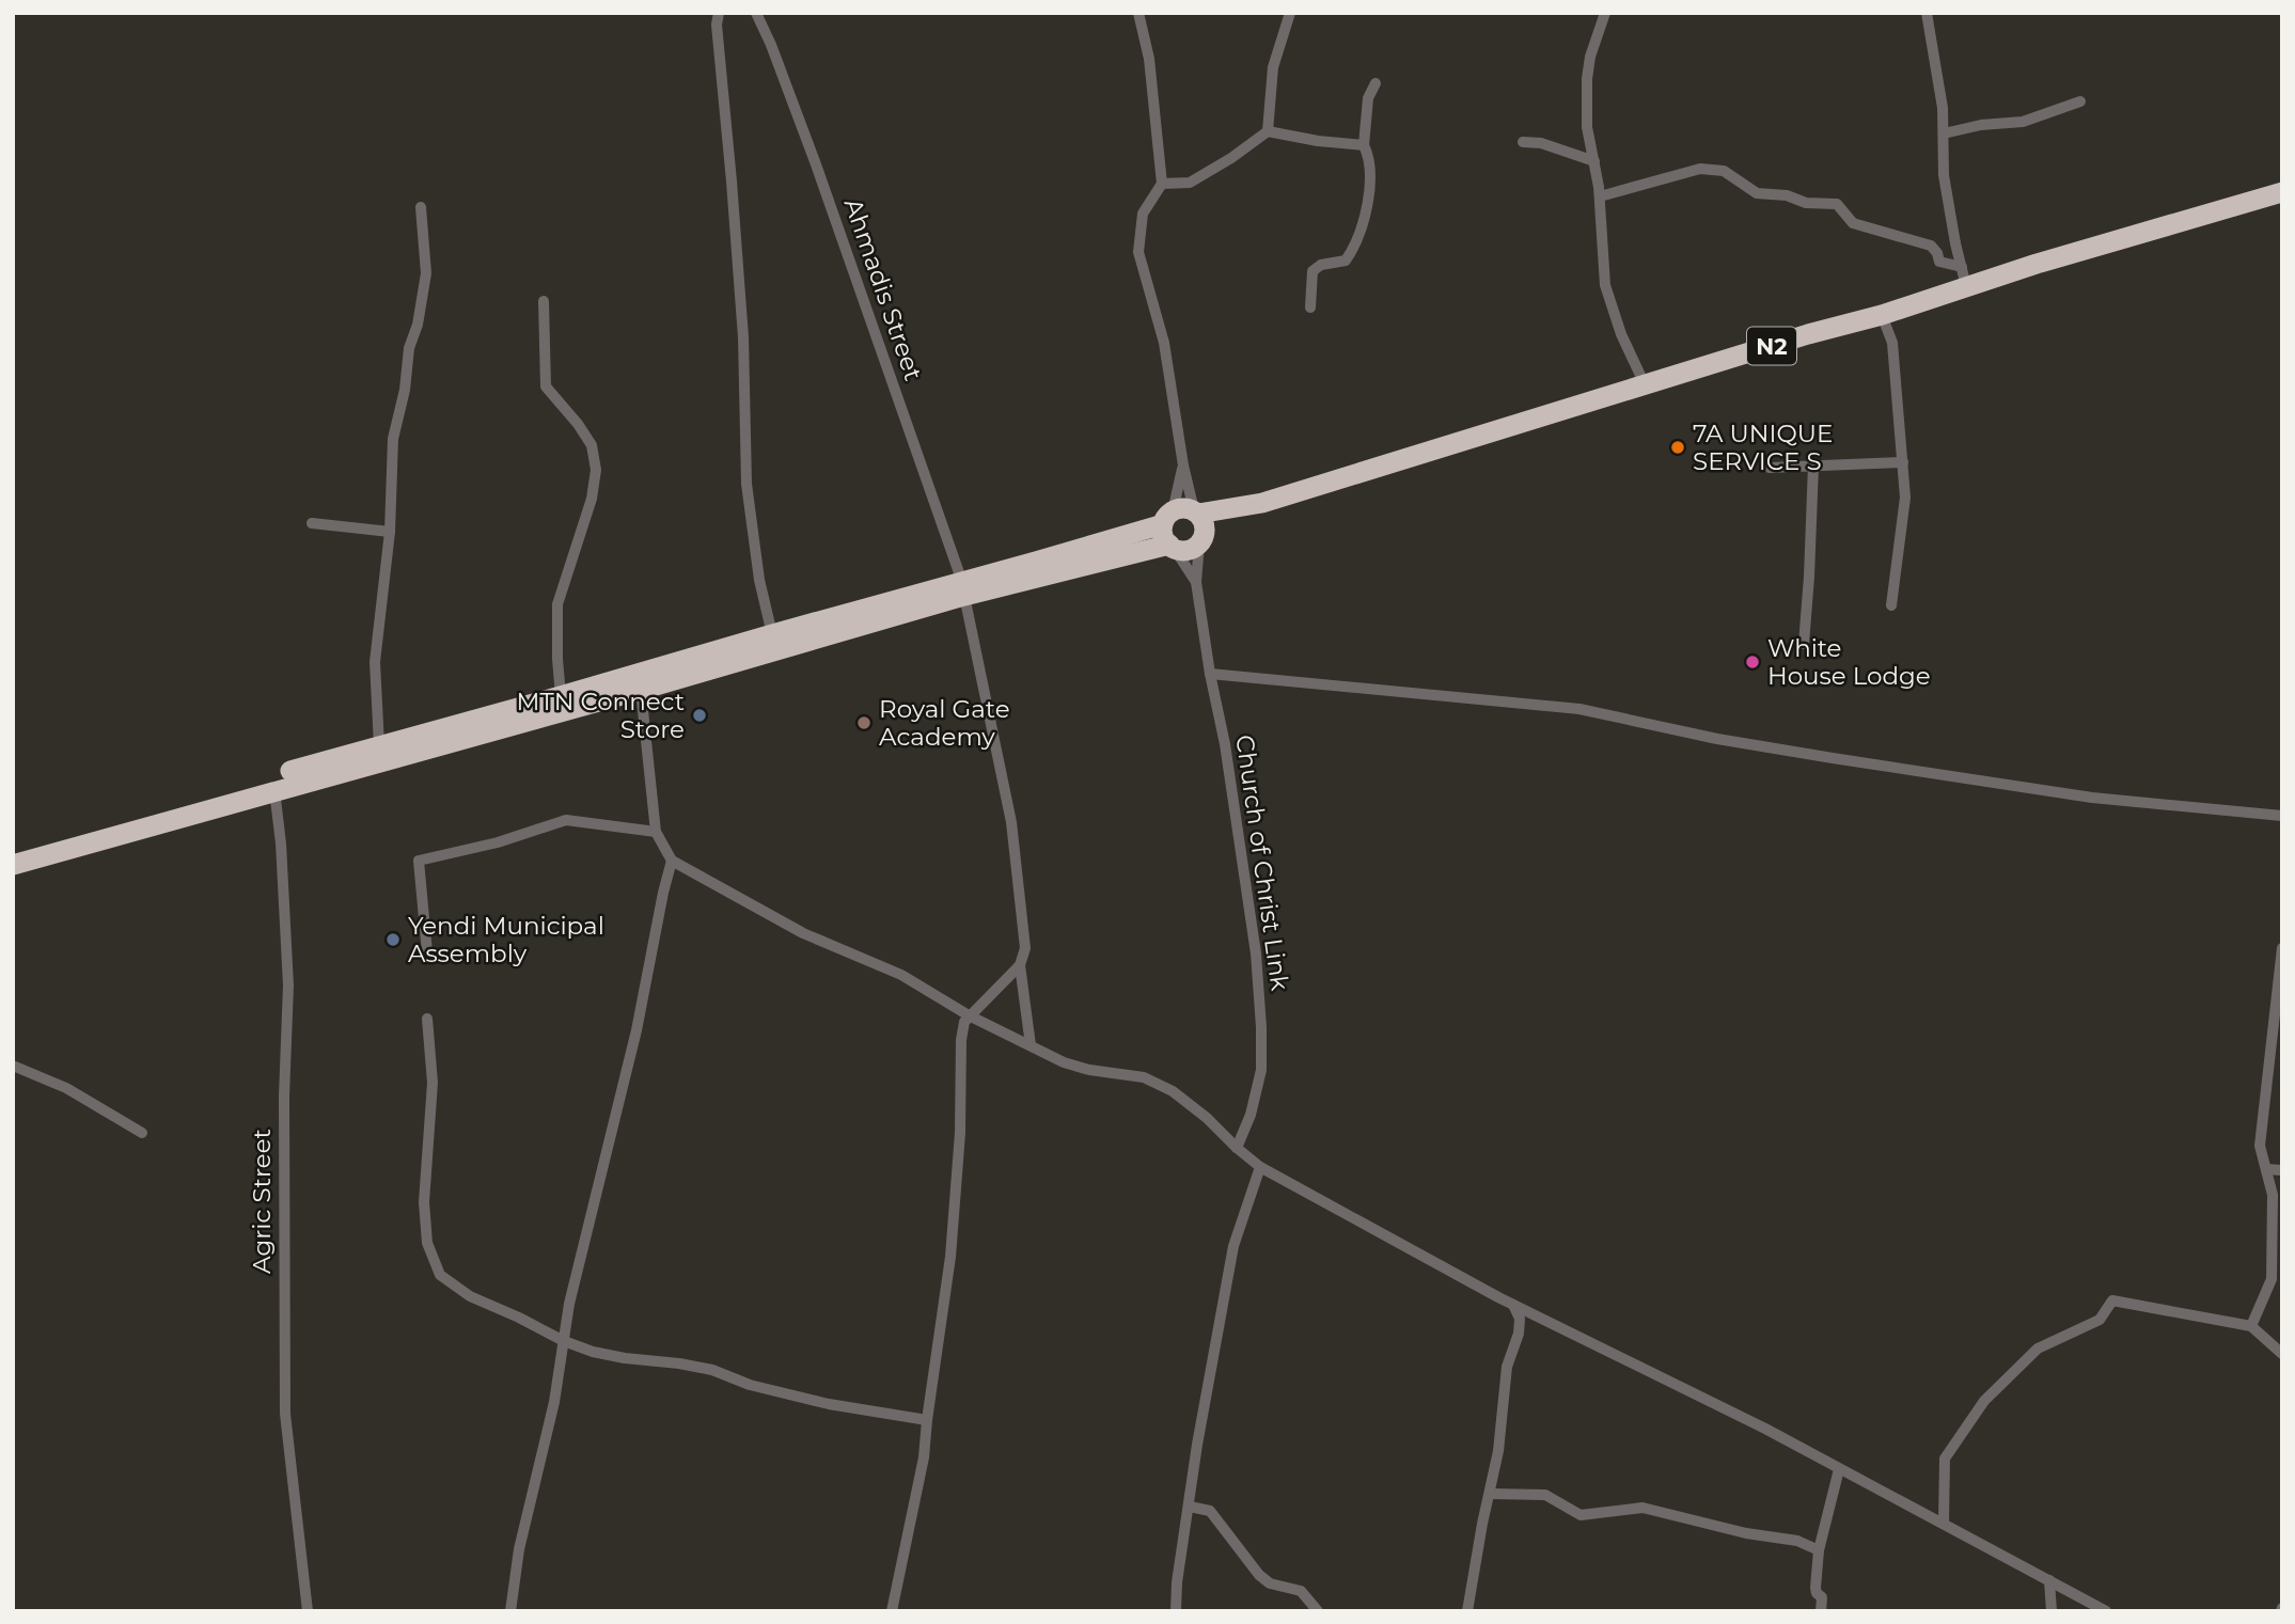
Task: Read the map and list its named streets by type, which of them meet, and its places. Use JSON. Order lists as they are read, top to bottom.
{
  "streets": {
    "highway": ["N2"],
    "street": ["Ahmadis Street", "Church of Christ Link", "Agric Street"]
  },
  "crossings": [
    ["N2", "Church of Christ Link"]
  ],
  "places": [
    "7A UNIQUE SERVICE S",
    "White House Lodge",
    "MTN Connect Store",
    "Royal Gate Academy",
    "Yendi Municipal Assembly"
  ]
}
